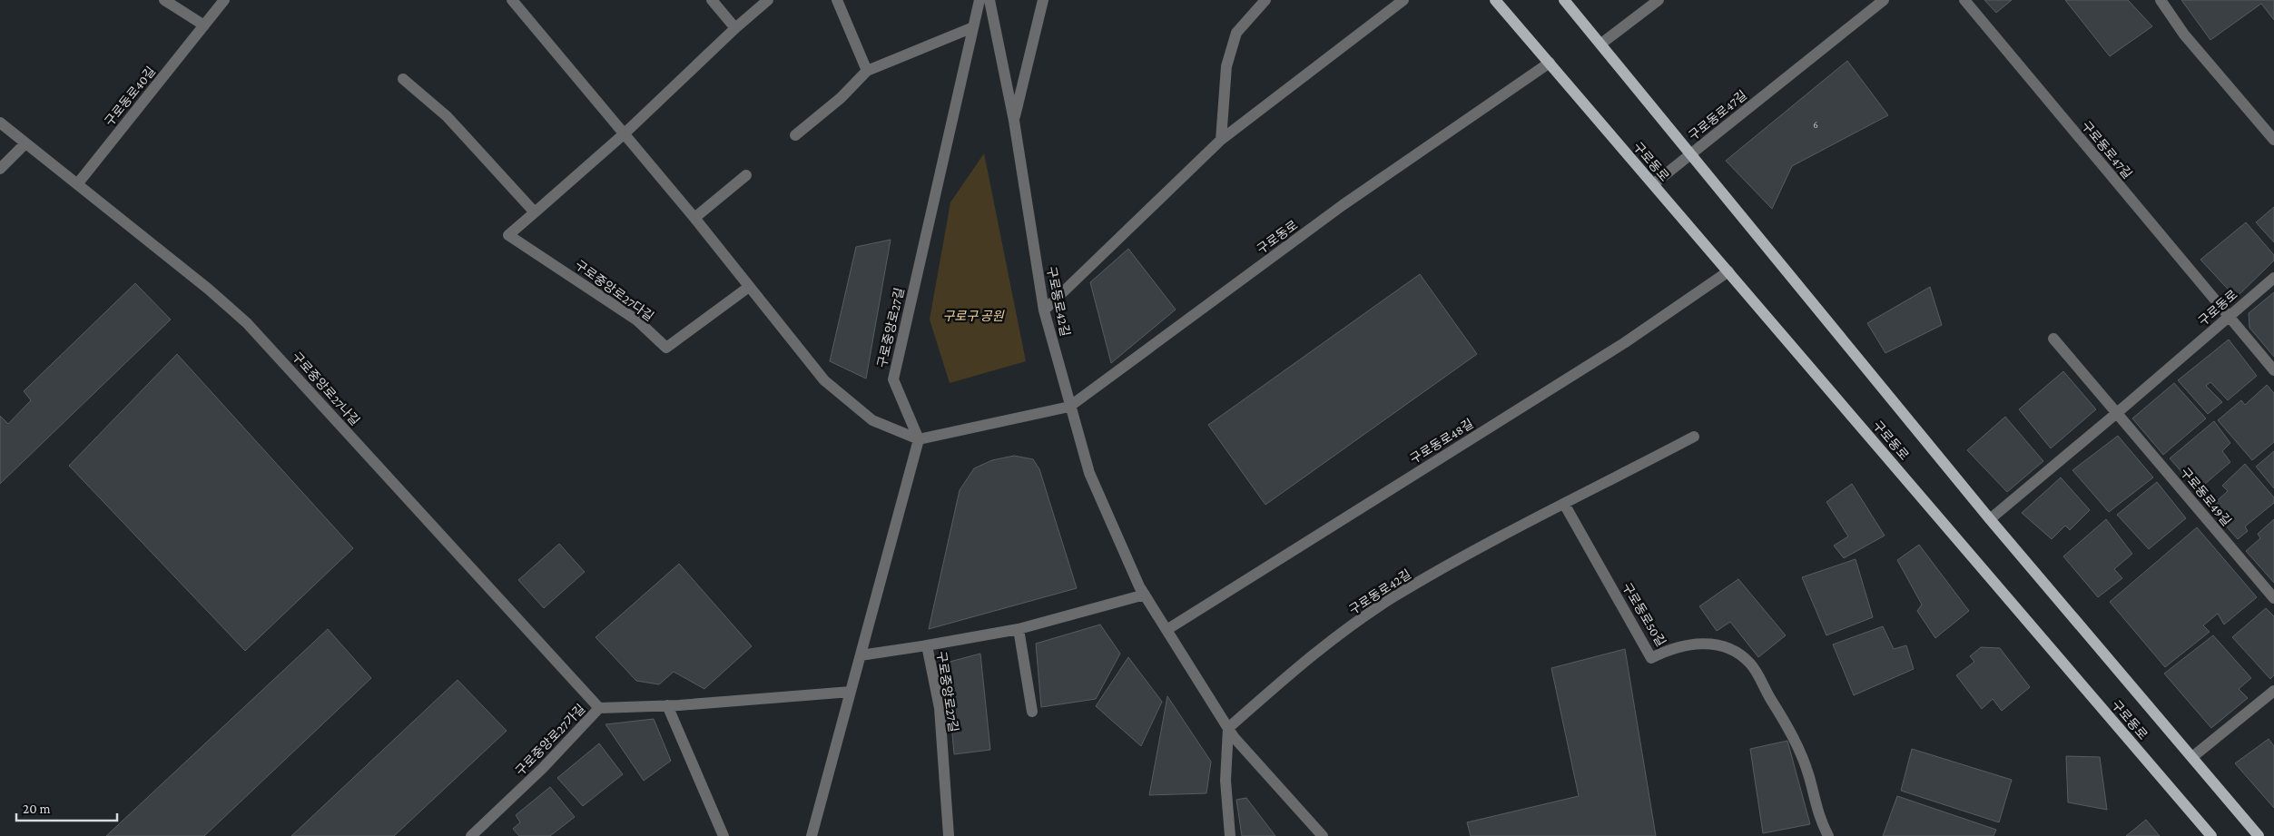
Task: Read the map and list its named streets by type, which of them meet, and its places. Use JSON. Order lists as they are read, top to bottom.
{
  "streets": {
    "main road": ["구로동로"],
    "street": [
      "구로동로40길",
      "구로동로47길",
      "구로중앙로27다길",
      "구로동로42길",
      "구로중앙로27길",
      "구로중앙로27나길",
      "구로동로48길",
      "구로동로49길",
      "구로동로50길",
      "구로중앙로27가길"
    ]
  },
  "crossings": [
    ["구로동로40길", "구로중앙로27나길"],
    ["구로동로47길", "구로동로"],
    ["구로동로", "구로동로42길"],
    ["구로동로", "구로동로48길"],
    ["구로동로", "구로동로49길"],
    ["구로동로42길", "구로동로48길"],
    ["구로동로42길", "구로동로50길"],
    ["구로중앙로27나길", "구로중앙로27가길"]
  ],
  "parks": ["구로구 공원"],
  "house_numbers": ["6"],
  "scale_bar": "20 m"
}
